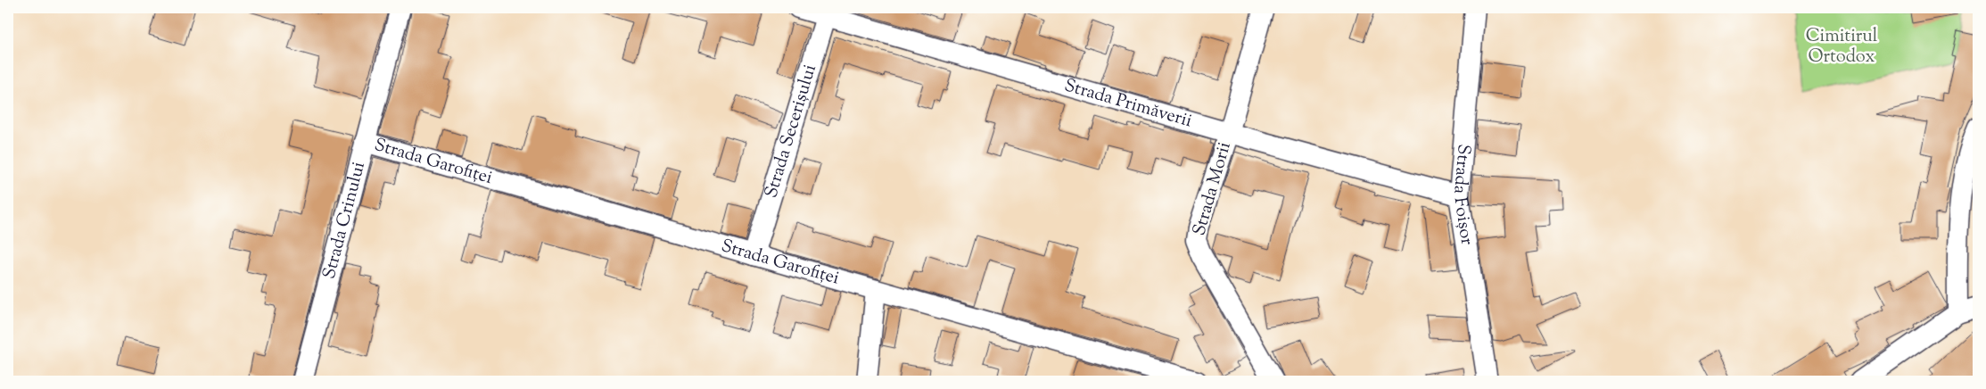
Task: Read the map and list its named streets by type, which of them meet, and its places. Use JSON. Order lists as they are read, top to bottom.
{
  "streets": {
    "street": [
      "Strada Primăverii",
      "Strada Secerișului",
      "Strada Garofiței",
      "Strada Morii",
      "Strada Foișor",
      "Strada Crinului"
    ]
  },
  "crossings": [
    ["Strada Primăverii", "Strada Secerișului"],
    ["Strada Primăverii", "Strada Morii"],
    ["Strada Primăverii", "Strada Foișor"],
    ["Strada Secerișului", "Strada Garofiței"],
    ["Strada Garofiței", "Strada Crinului"]
  ],
  "parks": ["Cimitirul Ortodox"]
}
